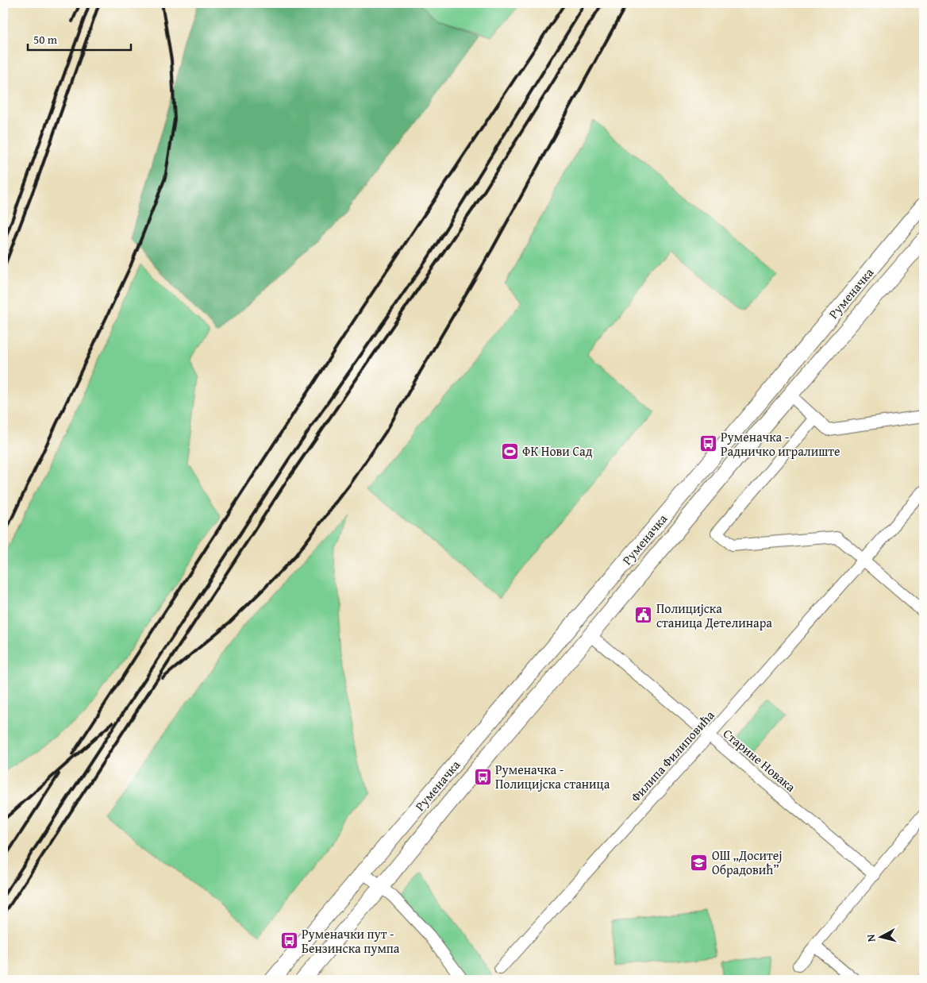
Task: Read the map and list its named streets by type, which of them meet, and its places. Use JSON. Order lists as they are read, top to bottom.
{
  "streets": {
    "main road": ["Руменачка"],
    "street": ["Филипа Филиповића", "Старине Новака"]
  },
  "crossings": [
    ["Руменачка", "Старине Новака"],
    ["Филипа Филиповића", "Старине Новака"]
  ],
  "places": {
    "bus stop": ["Руменачка - Радничко игралиште", "Руменачка - Полицијска станица", "Руменачки пут - Бензинска пумпа"],
    "sports": ["ФК Нови Сад"],
    "public building": ["Полицијска станица Детелинара"],
    "school or university": ["ОШ „Доситеј Обрадовић”"]
  },
  "scale_bar": "50 m",
  "north": "left"
}
